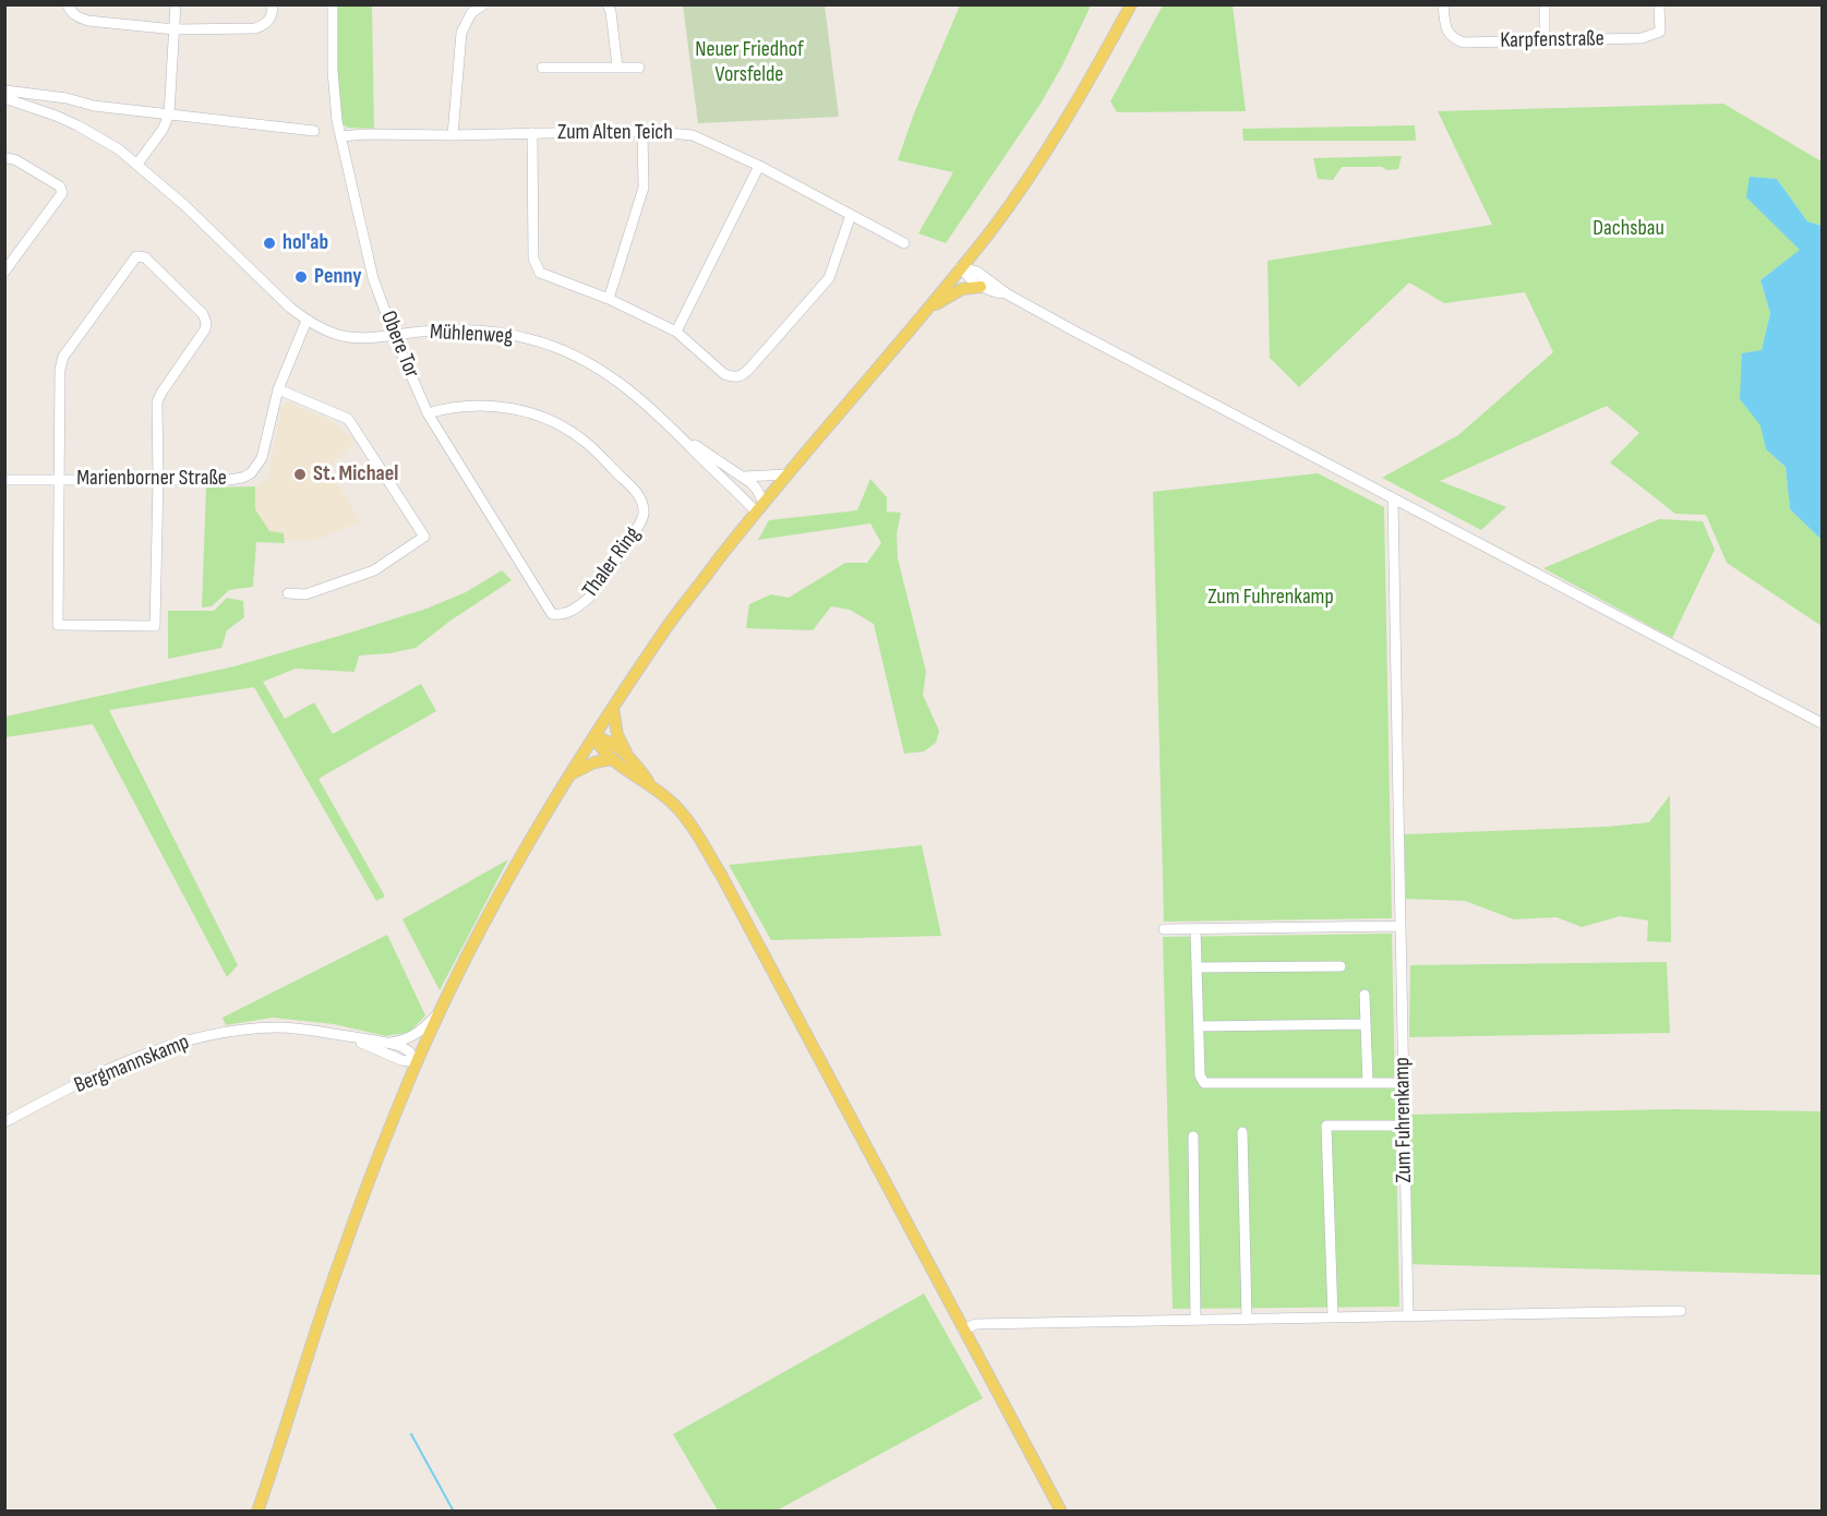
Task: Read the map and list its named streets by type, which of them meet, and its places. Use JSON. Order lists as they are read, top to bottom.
{
  "streets": {
    "street": [
      "Karpfenstraße",
      "Zum Alten Teich",
      "Mühlenweg",
      "Obere Tor",
      "Marienborner Straße",
      "Thaler Ring",
      "Bergmannskamp",
      "Zum Fuhrenkamp"
    ]
  },
  "crossings": [
    ["Zum Alten Teich", "Obere Tor"],
    ["Mühlenweg", "Obere Tor"],
    ["Mühlenweg", "Marienborner Straße"],
    ["Obere Tor", "Thaler Ring"]
  ],
  "parks": ["Neuer Friedhof Vorsfelde", "Dachsbau", "Zum Fuhrenkamp"],
  "places": ["hol'ab", "Penny", "St. Michael"]
}
